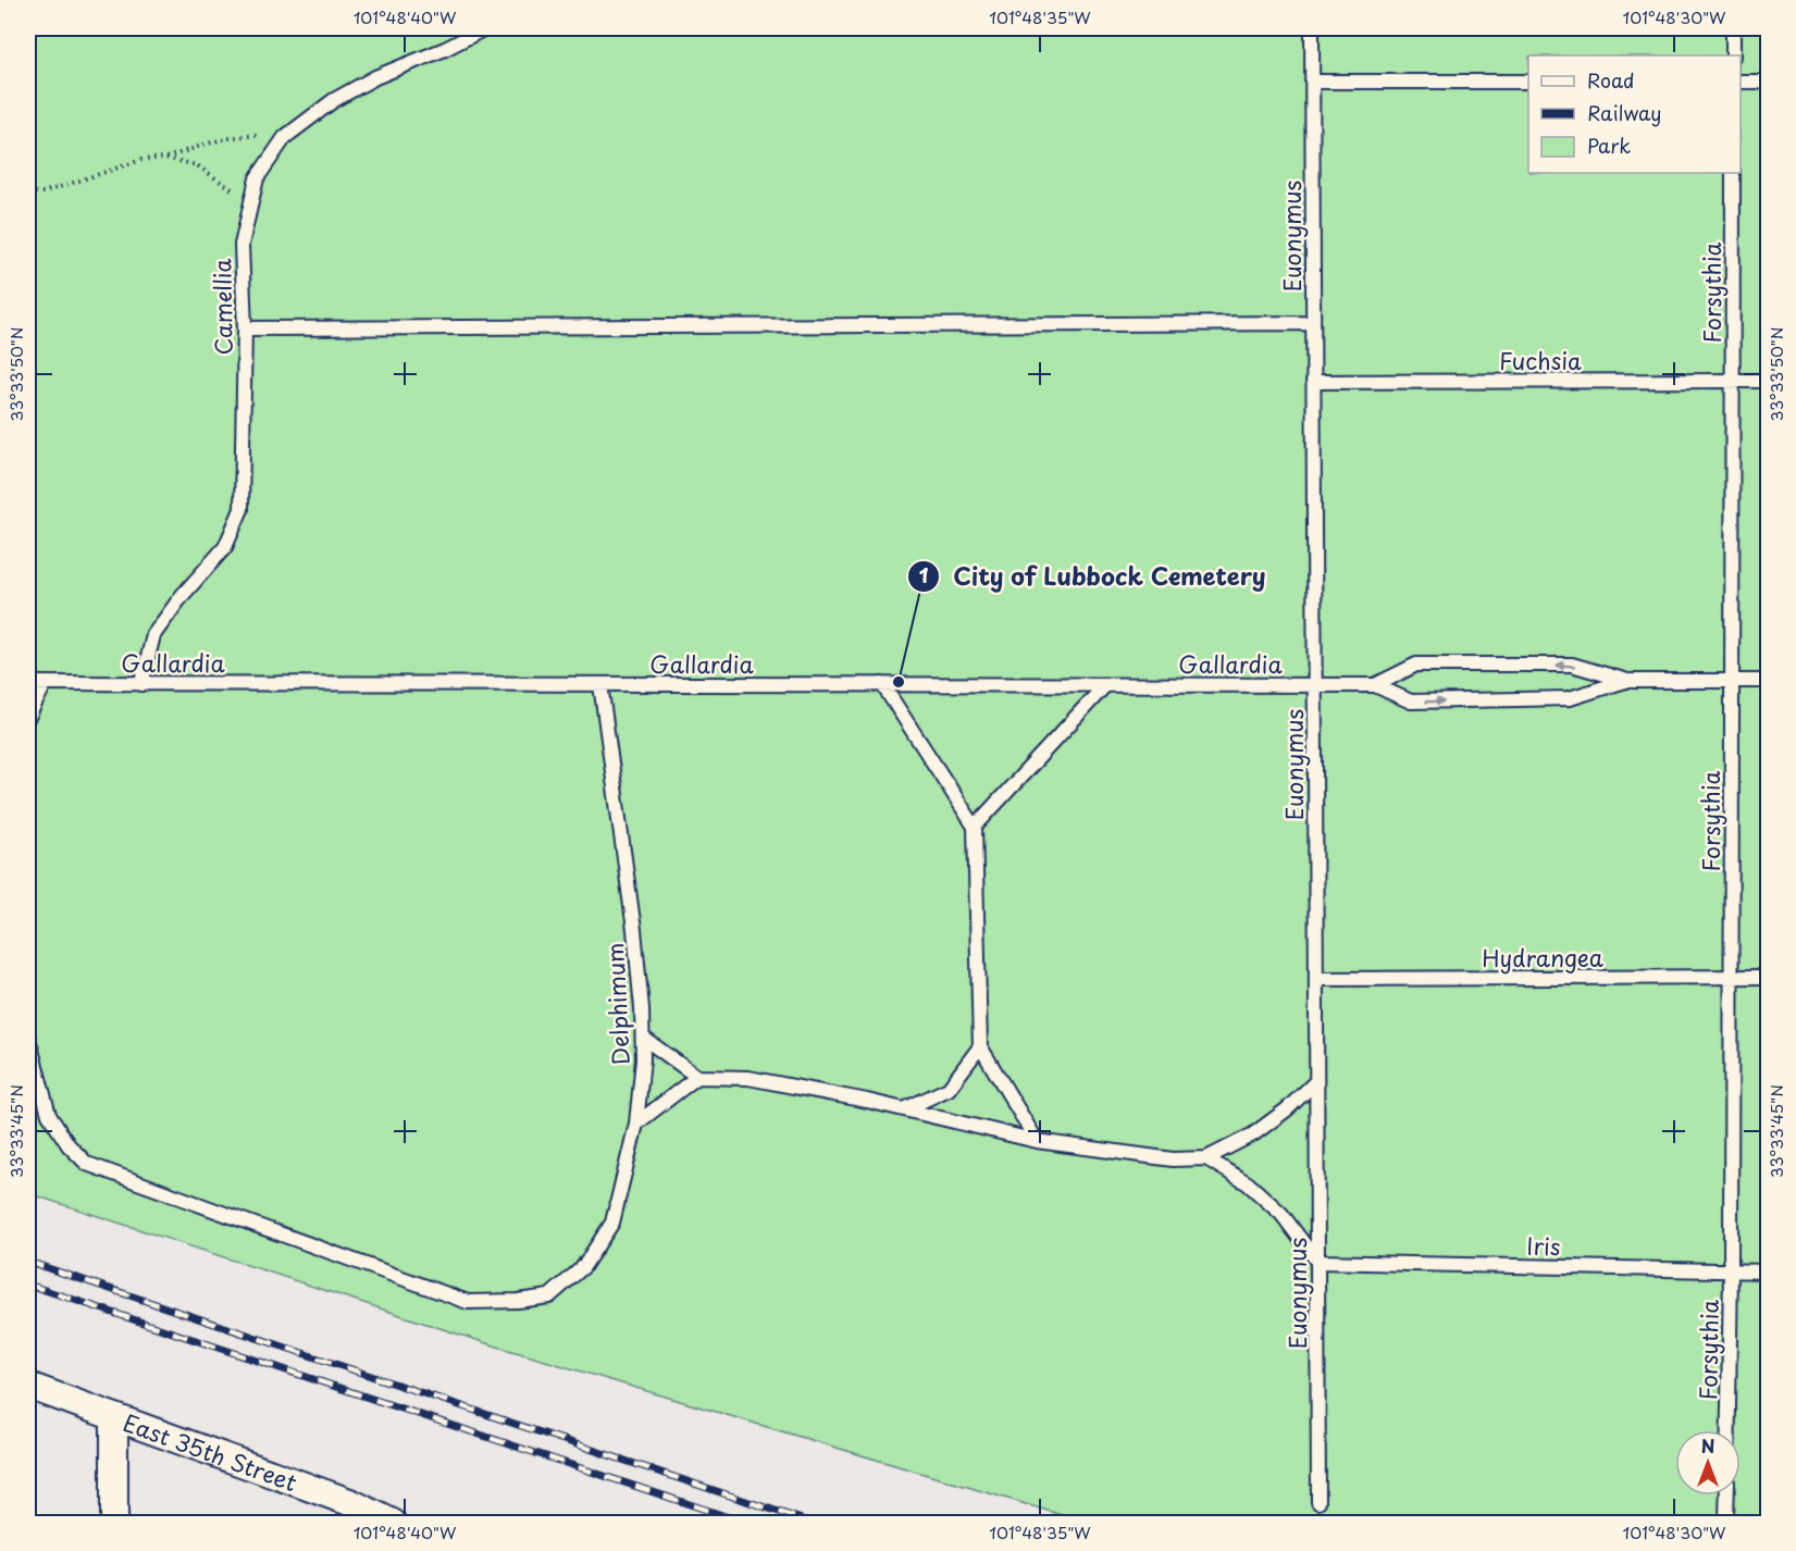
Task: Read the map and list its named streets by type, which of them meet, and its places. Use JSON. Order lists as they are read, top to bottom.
{
  "streets": {
    "street": ["East 35th Street"],
    "lane": [
      "Euonymus",
      "Forsythia",
      "Camellia",
      "Fuchsia",
      "Gallardia",
      "Hydrangea",
      "Delphimum",
      "Iris"
    ]
  },
  "crossings": [
    ["Euonymus", "Fuchsia"],
    ["Euonymus", "Gallardia"],
    ["Euonymus", "Hydrangea"],
    ["Euonymus", "Iris"],
    ["Forsythia", "Fuchsia"],
    ["Forsythia", "Gallardia"],
    ["Forsythia", "Hydrangea"],
    ["Forsythia", "Iris"],
    ["Camellia", "Gallardia"],
    ["Gallardia", "Delphimum"]
  ],
  "places": ["City of Lubbock Cemetery"],
  "legend": ["Road", "Railway", "Park"],
  "north": "top",
  "coordinates": [
    "101°48'40\"W",
    "101°48'35\"W",
    "101°48'30\"W",
    "33°33'50\"N",
    "33°33'45\"N"
  ]
}
